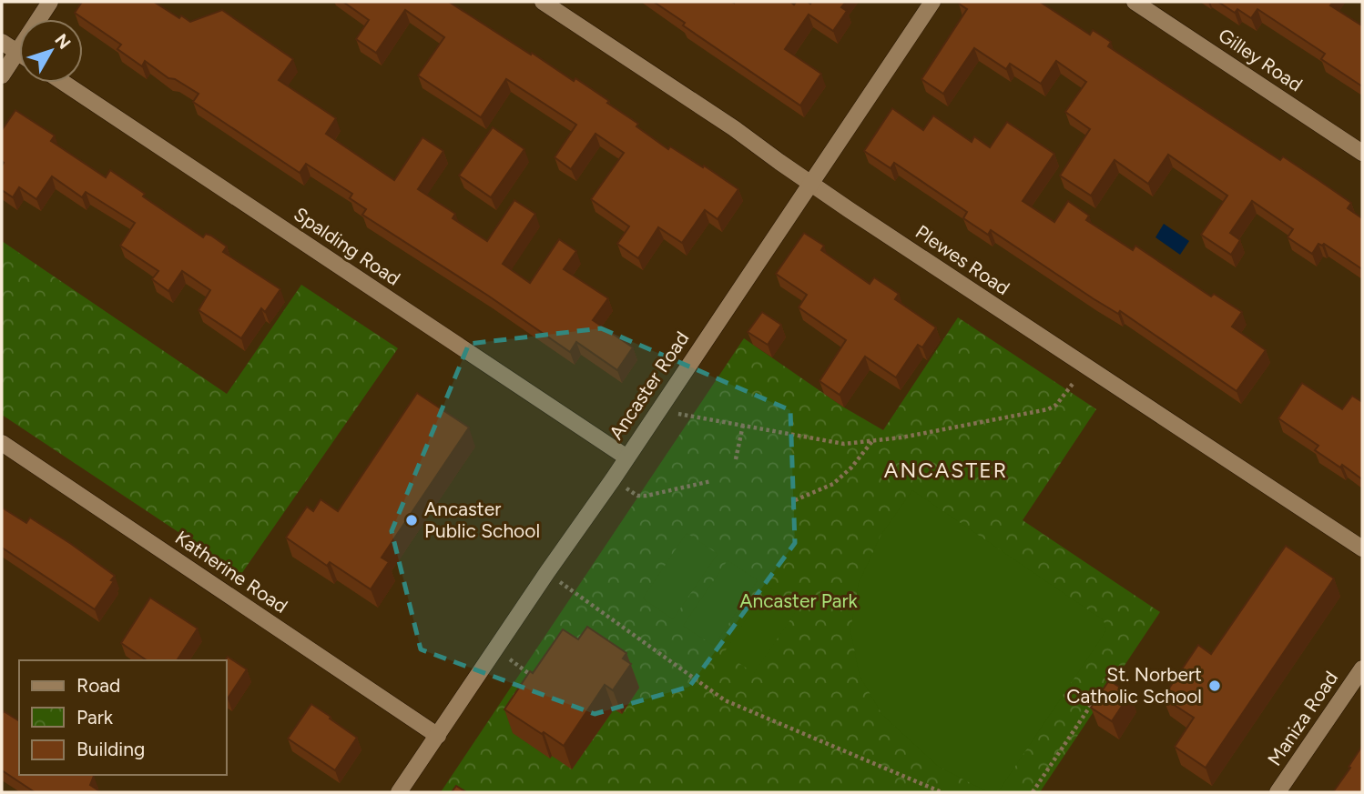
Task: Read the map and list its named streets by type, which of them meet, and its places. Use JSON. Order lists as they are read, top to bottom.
{
  "streets": {
    "street": [
      "Gilley Road",
      "Spalding Road",
      "Plewes Road",
      "Ancaster Road",
      "Katherine Road",
      "Maniza Road"
    ]
  },
  "crossings": [
    ["Spalding Road", "Ancaster Road"],
    ["Plewes Road", "Ancaster Road"],
    ["Ancaster Road", "Katherine Road"]
  ],
  "districts": ["ANCASTER"],
  "parks": ["Ancaster Park"],
  "places": ["Ancaster Public School", "St. Norbert Catholic School"],
  "legend": ["Road", "Park", "Building"],
  "north": "top right"
}
